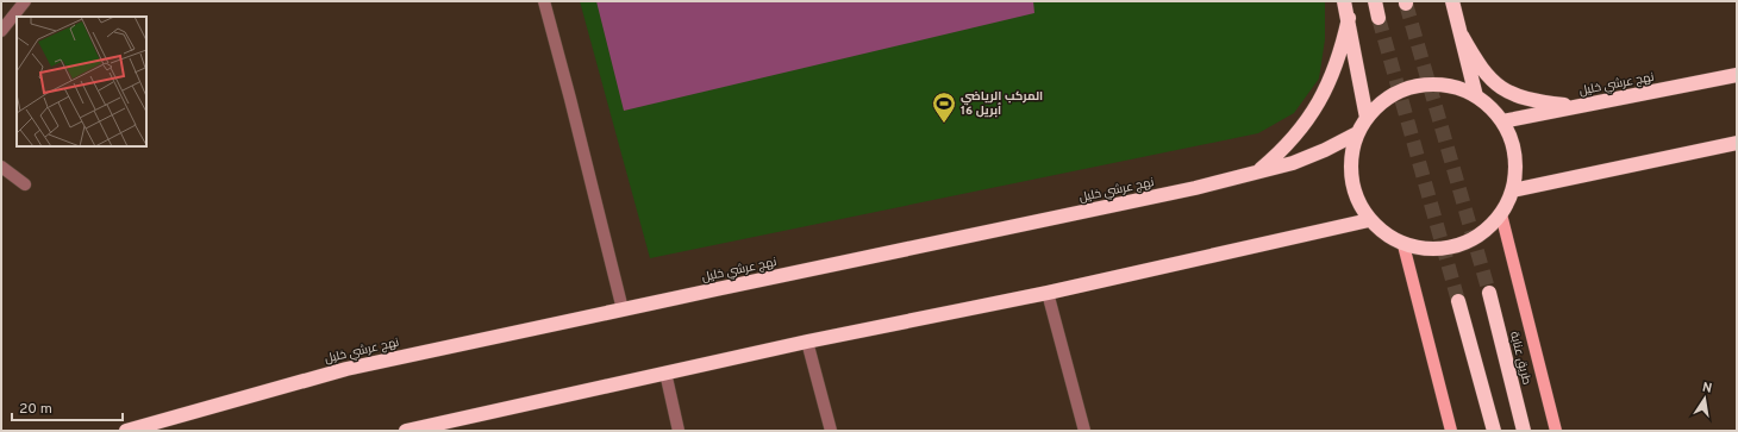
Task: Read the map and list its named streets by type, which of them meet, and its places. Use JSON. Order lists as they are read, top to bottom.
{
  "streets": {
    "highway": ["نهج عرشي خليل", "طريق عنابة"]
  },
  "places": {
    "sports": ["المركب الرياضي 16 أبريل"]
  },
  "scale_bar": "20 m",
  "north": "top"
}
